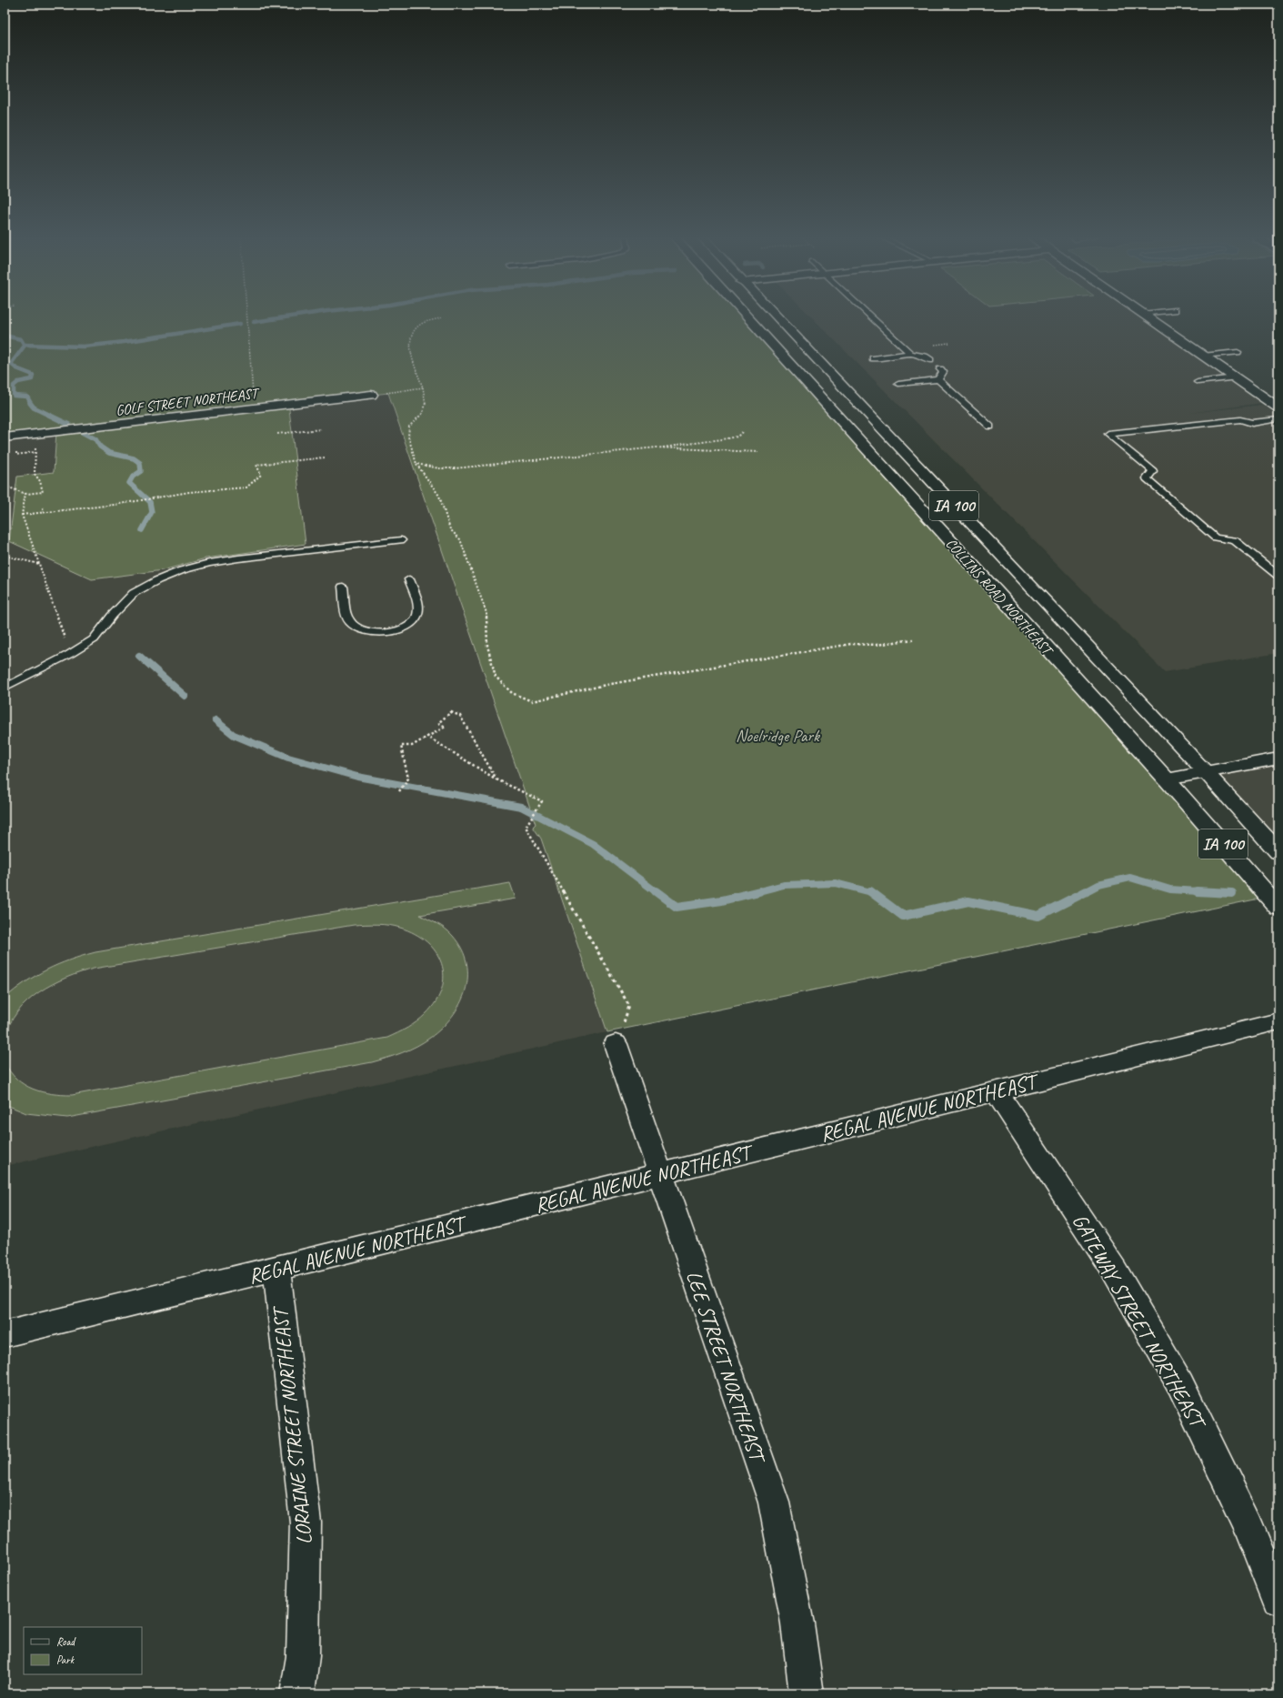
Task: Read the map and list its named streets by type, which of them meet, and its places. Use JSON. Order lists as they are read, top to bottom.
{
  "streets": {
    "main road": [
      "GOLF STREET NORTHEAST",
      "IA 100",
      "COLLINS ROAD NORTHEAST",
      "REGAL AVENUE NORTHEAST",
      "GATEWAY STREET NORTHEAST",
      "LEE STREET NORTHEAST",
      "LORAINE STREET NORTHEAST"
    ]
  },
  "crossings": [
    ["REGAL AVENUE NORTHEAST", "GATEWAY STREET NORTHEAST"],
    ["REGAL AVENUE NORTHEAST", "LEE STREET NORTHEAST"],
    ["REGAL AVENUE NORTHEAST", "LORAINE STREET NORTHEAST"]
  ],
  "parks": ["Noelridge Park"],
  "legend": ["Road", "Park"]
}
